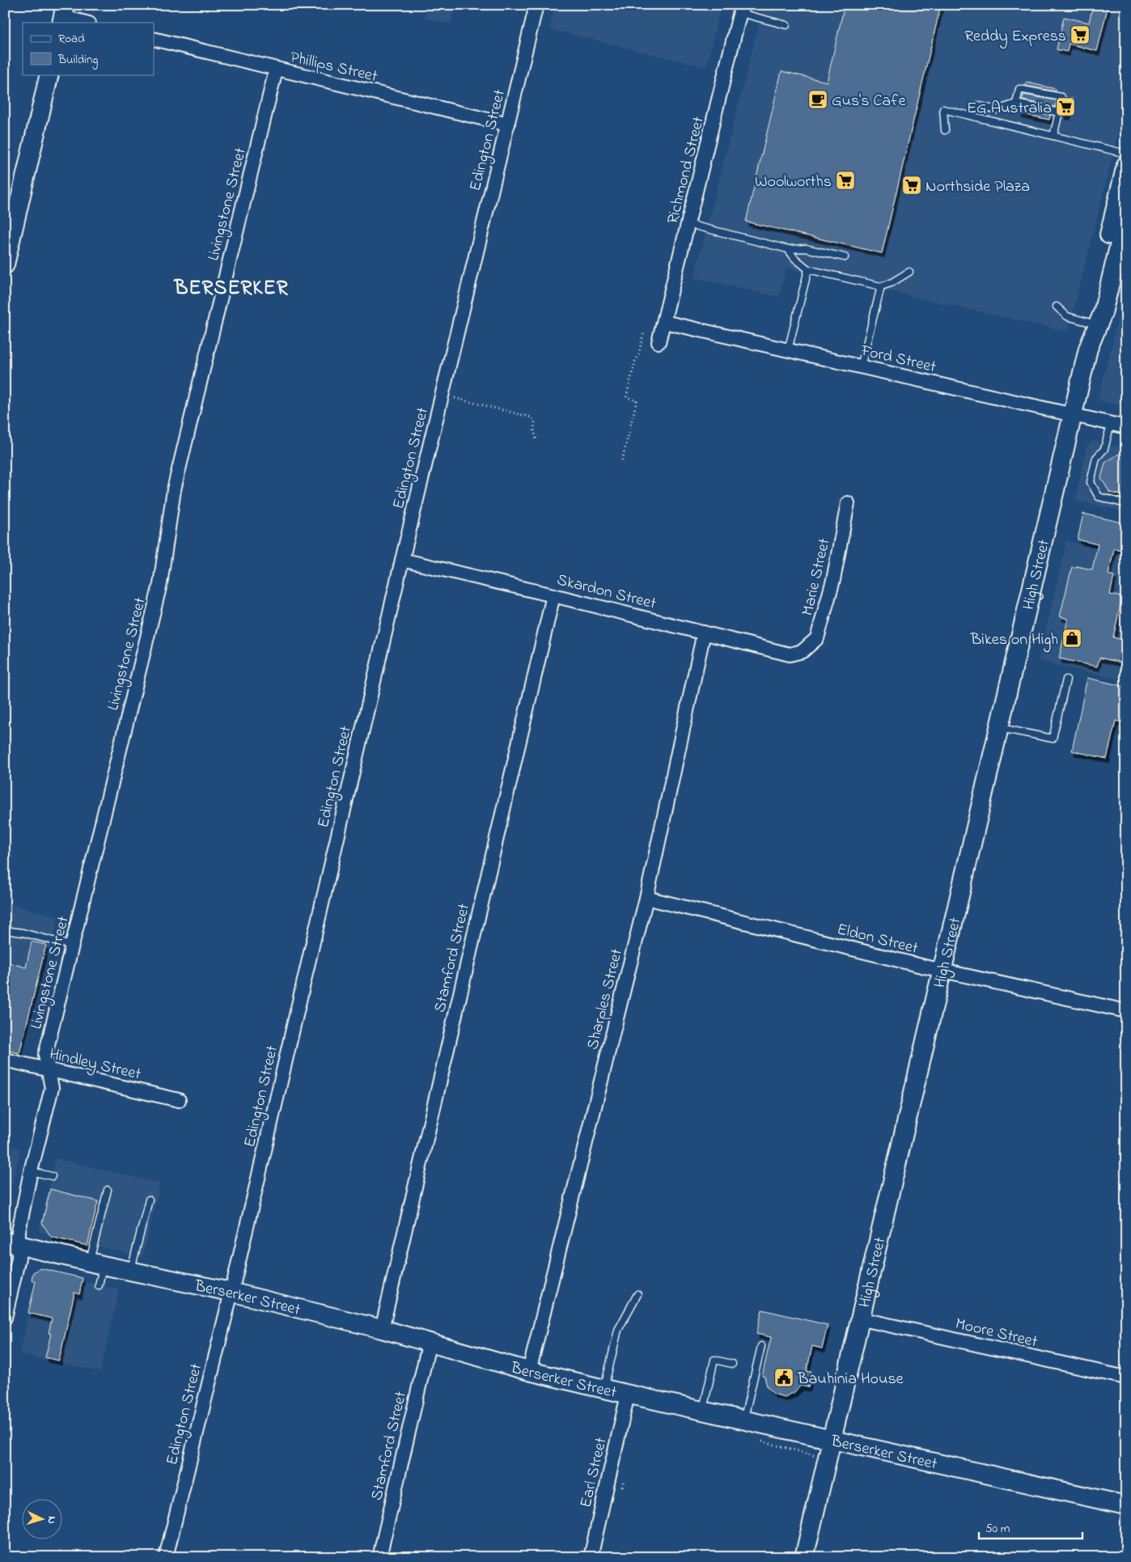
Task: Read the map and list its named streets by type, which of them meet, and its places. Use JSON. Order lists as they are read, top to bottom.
{
  "streets": {
    "main road": ["High Street", "Berserker Street"],
    "street": [
      "Phillips Street",
      "Edington Street",
      "Richmond Street",
      "Livingstone Street",
      "Ford Street",
      "Marie Street",
      "Skardon Street",
      "Eldon Street",
      "Stamford Street",
      "Sharples Street",
      "Hindley Street",
      "Moore Street",
      "Earl Street"
    ]
  },
  "crossings": [
    ["Phillips Street", "Edington Street"],
    ["Phillips Street", "Livingstone Street"],
    ["Edington Street", "Skardon Street"],
    ["Edington Street", "Berserker Street"],
    ["Richmond Street", "Ford Street"],
    ["Livingstone Street", "Hindley Street"],
    ["Livingstone Street", "Berserker Street"],
    ["Ford Street", "High Street"],
    ["High Street", "Eldon Street"],
    ["High Street", "Berserker Street"],
    ["High Street", "Moore Street"],
    ["Marie Street", "Skardon Street"],
    ["Skardon Street", "Stamford Street"],
    ["Skardon Street", "Sharples Street"],
    ["Eldon Street", "Sharples Street"],
    ["Stamford Street", "Berserker Street"],
    ["Sharples Street", "Berserker Street"],
    ["Berserker Street", "Earl Street"]
  ],
  "districts": ["BERSERKER"],
  "places": {
    "supermarket": [
      "Reddy Express",
      "EG Australia",
      "Woolworths",
      "Northside Plaza"
    ],
    "cafe": ["Gus's Cafe"],
    "shop": ["Bikes on High"],
    "public building": ["Bauhinia House"]
  },
  "legend": ["Road", "Building"],
  "scale_bar": "50 m",
  "north": "right"
}
